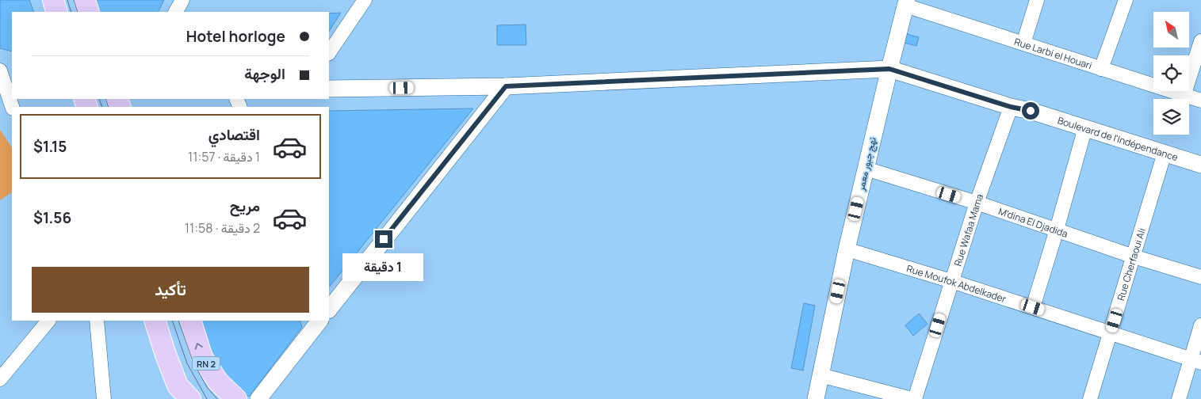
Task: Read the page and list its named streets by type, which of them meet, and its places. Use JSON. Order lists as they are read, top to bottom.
{
  "streets": {
    "main road": ["RN 2"],
    "street": [
      "Rue Larbi el Houari",
      "Boulevard de l'Indépendance",
      "نهج جبور معمر",
      "M'dina El Djadida",
      "Rue Wafaa Mama",
      "Rue Cherfaoui Ali",
      "Rue Moufok Abdelkader"
    ]
  },
  "crossings": [
    ["Rue Larbi el Houari", "نهج جبور معمر"],
    ["Boulevard de l'Indépendance", "نهج جبور معمر"],
    ["Boulevard de l'Indépendance", "Rue Wafaa Mama"],
    ["Boulevard de l'Indépendance", "Rue Cherfaoui Ali"],
    ["نهج جبور معمر", "M'dina El Djadida"],
    ["نهج جبور معمر", "Rue Moufok Abdelkader"],
    ["M'dina El Djadida", "Rue Wafaa Mama"],
    ["M'dina El Djadida", "Rue Cherfaoui Ali"],
    ["Rue Wafaa Mama", "Rue Moufok Abdelkader"],
    ["Rue Cherfaoui Ali", "Rue Moufok Abdelkader"]
  ],
  "north": "top left",
  "page": {
    "banner": ["Hotel horloge", "الوجهة"],
    "list": [
      {
        "name": "اقتصادي",
        "note": "1 دقيقة · 11:57",
        "value": "$1.15"
      },
      {
        "name": "مريح",
        "note": "2 دقيقة · 11:58",
        "value": "$1.56"
      }
    ],
    "bubble": "1 دقيقة",
    "buttons": "تأكيد"
  }
}
